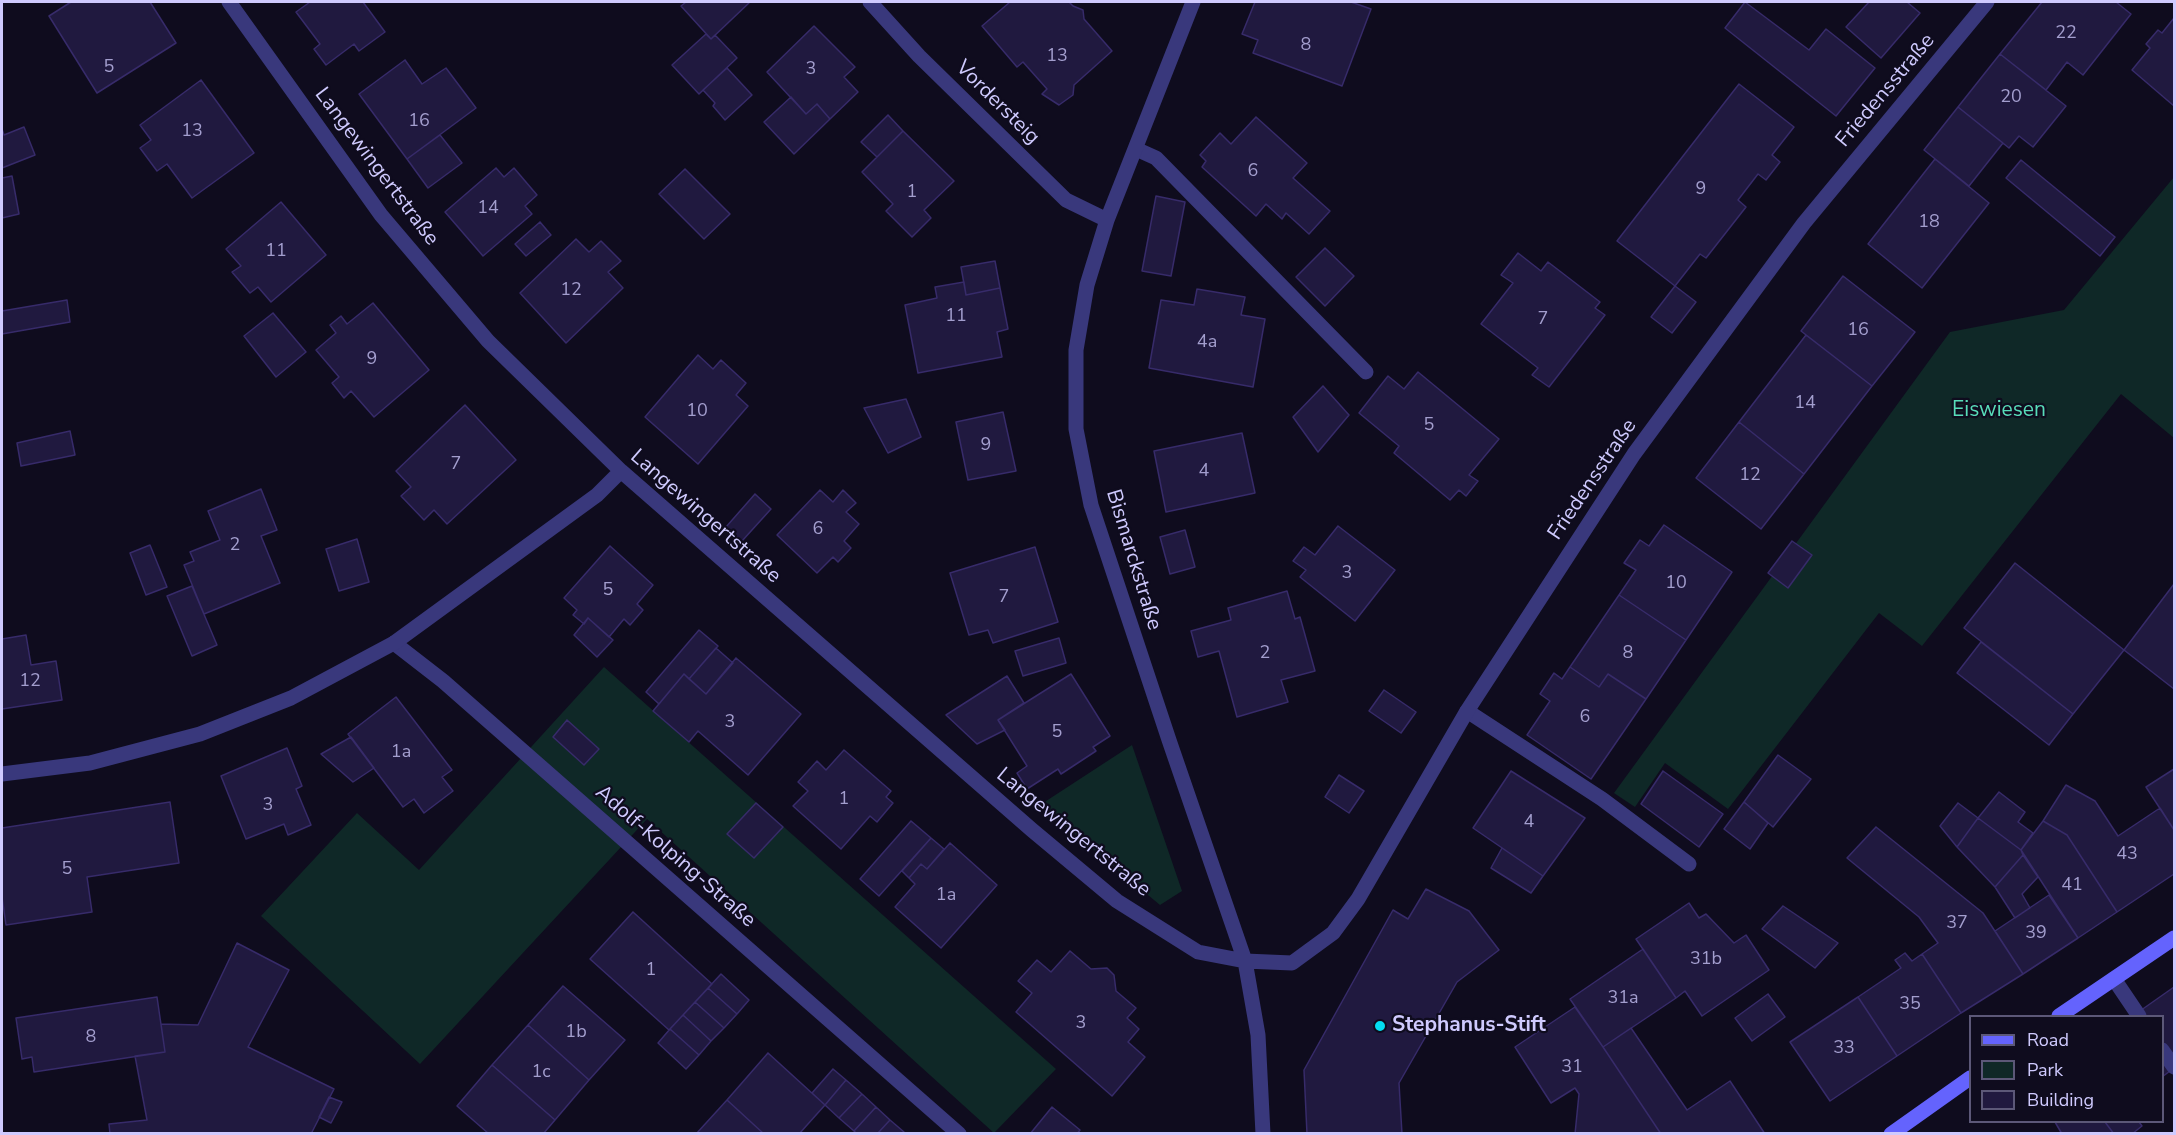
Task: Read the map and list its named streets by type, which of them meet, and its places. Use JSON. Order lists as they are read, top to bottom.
{
  "streets": {
    "street": [
      "Friedensstraße",
      "Vordersteig",
      "Langewingertstraße",
      "Bismarckstraße",
      "Adolf-Kolping-Straße"
    ]
  },
  "crossings": [
    ["Friedensstraße", "Langewingertstraße"],
    ["Friedensstraße", "Bismarckstraße"],
    ["Vordersteig", "Bismarckstraße"],
    ["Langewingertstraße", "Bismarckstraße"]
  ],
  "parks": ["Eiswiesen"],
  "places": ["Stephanus-Stift"],
  "house_numbers": [
    "22",
    "8",
    "13",
    "5",
    "3",
    "20",
    "16",
    "13",
    "6",
    "9",
    "1",
    "14",
    "18",
    "11",
    "12",
    "11",
    "7",
    "16",
    "4a",
    "9",
    "14",
    "10",
    "5",
    "9",
    "7",
    "4",
    "12",
    "6",
    "2",
    "3",
    "10",
    "5",
    "7",
    "2",
    "8",
    "12",
    "6",
    "3",
    "5",
    "1a",
    "1",
    "3",
    "4",
    "43",
    "5",
    "41",
    "1a",
    "37",
    "39",
    "31b",
    "1",
    "31a",
    "35",
    "3",
    "1b",
    "8",
    "33",
    "31",
    "1c"
  ],
  "legend": ["Road", "Park", "Building"]
}
